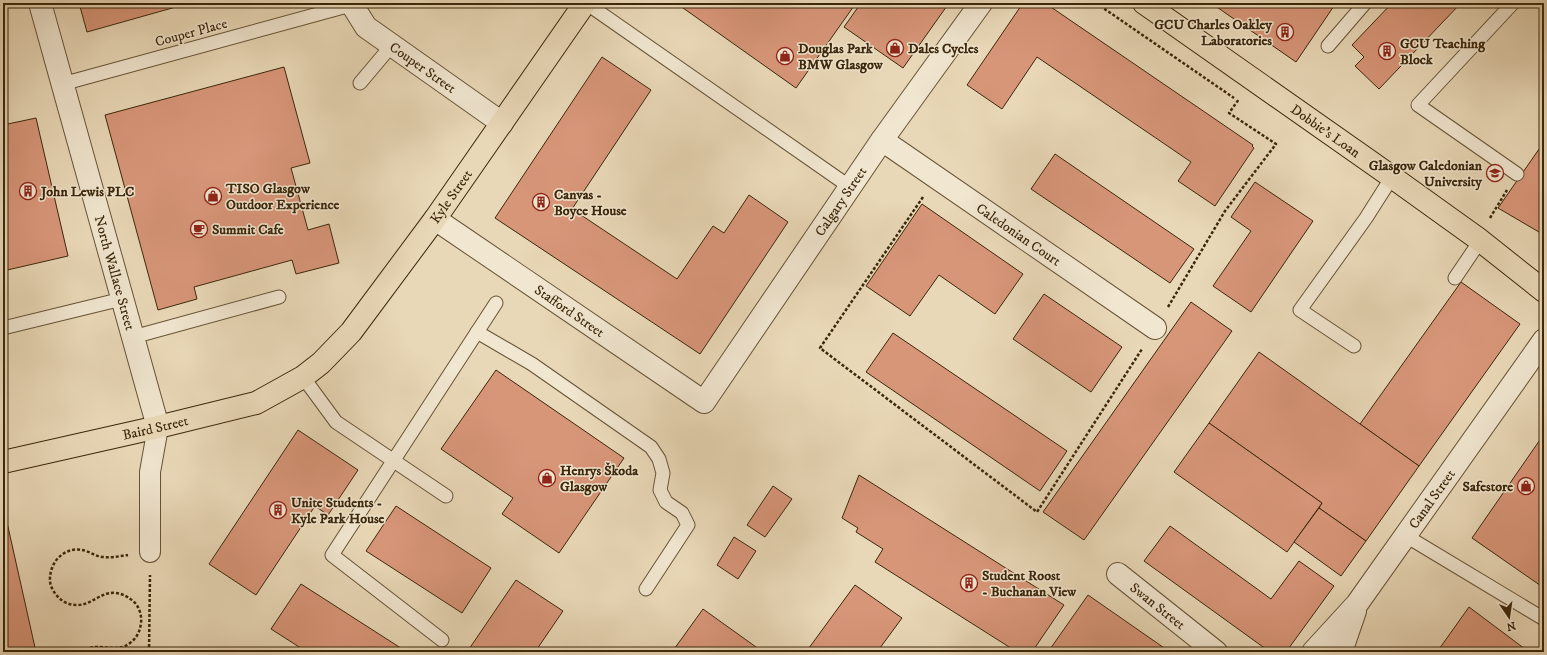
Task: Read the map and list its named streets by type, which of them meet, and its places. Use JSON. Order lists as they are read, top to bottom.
{
  "streets": {
    "main road": ["Dobbie's Loan", "Kyle Street", "Baird Street"],
    "street": [
      "Couper Street",
      "Calgary Street",
      "Caledonian Court",
      "North Wallace Street",
      "Stafford Street",
      "Canal Street",
      "Swan Street"
    ],
    "lane": ["Couper Place"]
  },
  "crossings": [
    ["Couper Place", "Couper Street"],
    ["Couper Place", "North Wallace Street"],
    ["Couper Street", "Kyle Street"],
    ["Kyle Street", "Stafford Street"],
    ["Kyle Street", "Baird Street"],
    ["Calgary Street", "Caledonian Court"],
    ["Calgary Street", "Stafford Street"],
    ["North Wallace Street", "Baird Street"]
  ],
  "places": {
    "building": [
      "GCU Charles Oakley Laboratories",
      "GCU Teaching Block",
      "John Lewis PLC",
      "Canvas - Boyce House",
      "Unite Students - Kyle Park House",
      "Student Roost - Buchanan View"
    ],
    "shop": [
      "Dales Cycles",
      "Douglas Park BMW Glasgow",
      "TISO Glasgow Outdoor Experience",
      "Henrys Škoda Glasgow",
      "Safestore"
    ],
    "school or university": ["Glasgow Caledonian University"],
    "cafe": ["Summit Cafe"]
  },
  "north": "bottom"
}
